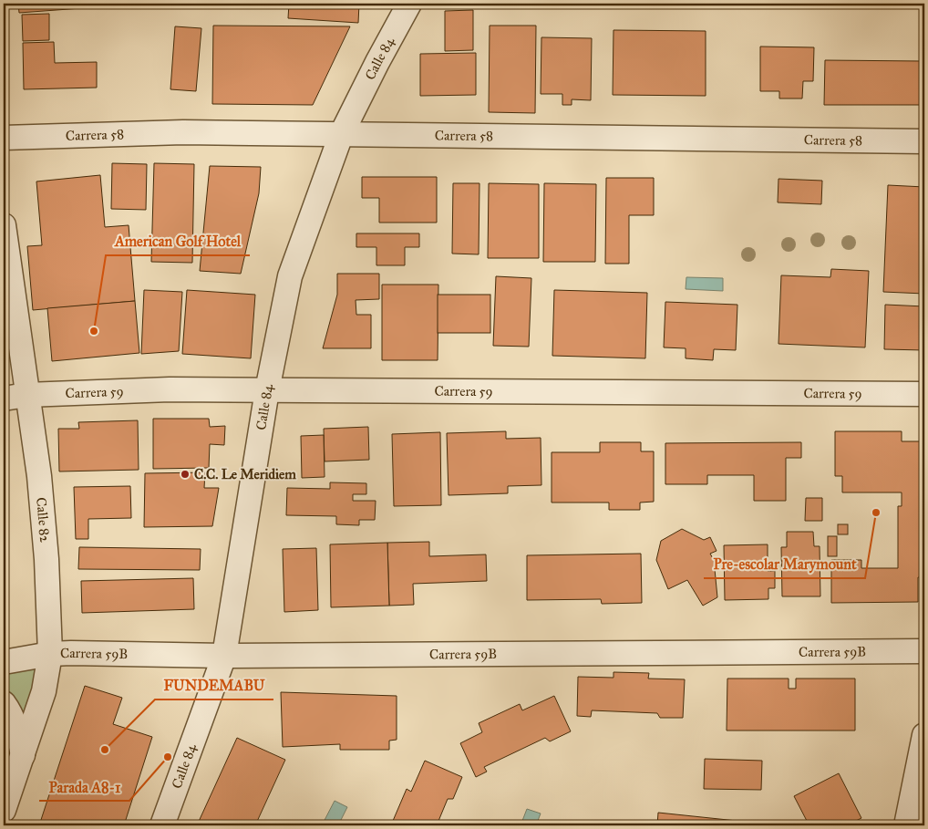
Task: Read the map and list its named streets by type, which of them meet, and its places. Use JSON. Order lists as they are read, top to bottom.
{
  "streets": {
    "street": [
      "Calle 84",
      "Carrera 58",
      "Carrera 59",
      "Calle 82",
      "Carrera 59B"
    ]
  },
  "crossings": [
    ["Calle 84", "Carrera 58"],
    ["Calle 84", "Carrera 59"],
    ["Calle 84", "Carrera 59B"],
    ["Carrera 59", "Calle 82"],
    ["Calle 82", "Carrera 59B"]
  ],
  "places": [
    "American Golf Hotel",
    "C.C. Le Meridiem",
    "Pre-escolar Marymount",
    "FUNDEMABU",
    "Parada A8-1"
  ]
}
